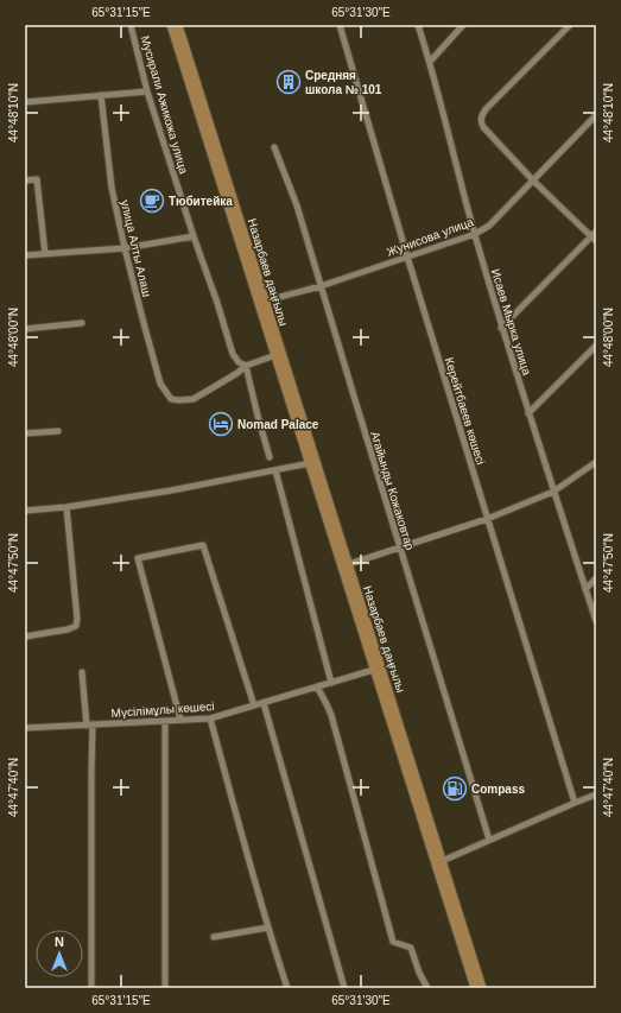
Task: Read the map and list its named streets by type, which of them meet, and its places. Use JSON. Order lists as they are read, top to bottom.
{
  "streets": {
    "main road": ["Назарбаев даңғылы"],
    "street": [
      "Мусирали Ажикожа улица",
      "Жунисова улица",
      "улица Алты Алаш",
      "Исаев Мырка улица",
      "Керейтбаеев көшесі",
      "Агайынды Кожаковтар",
      "Мүсілімұлы көшесі"
    ]
  },
  "crossings": [
    ["Мусирали Ажикожа улица", "улица Алты Алаш"],
    ["Жунисова улица", "Назарбаев даңғылы"],
    ["Жунисова улица", "Исаев Мырка улица"],
    ["Жунисова улица", "Керейтбаеев көшесі"],
    ["Жунисова улица", "Агайынды Кожаковтар"],
    ["Назарбаев даңғылы", "Мүсілімұлы көшесі"]
  ],
  "places": {
    "building": ["Средняя школа № 101"],
    "cafe": ["Тюбитейка"],
    "hotel": ["Nomad Palace"],
    "fuel station": ["Compass"]
  },
  "north": "top",
  "coordinates": [
    "65°31'15\"E",
    "65°31'30\"E",
    "44°48'10\"N",
    "44°48'00\"N",
    "44°47'50\"N",
    "44°47'40\"N"
  ]
}
